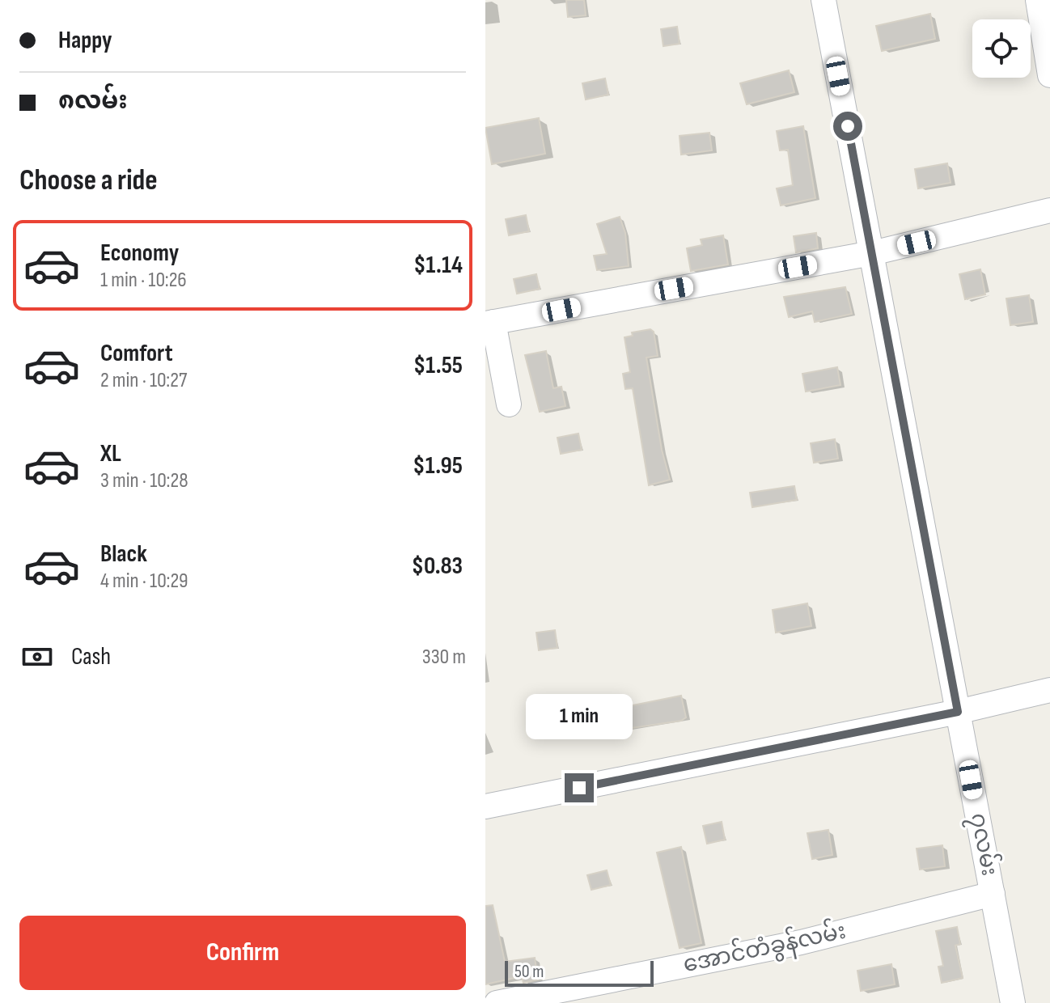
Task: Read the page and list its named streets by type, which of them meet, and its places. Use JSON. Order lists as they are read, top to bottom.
{
  "streets": {
    "street": ["၇လမ်း", "အောင်တံခွန်လမ်း"]
  },
  "crossings": [
    ["၇လမ်း", "အောင်တံခွန်လမ်း"]
  ],
  "scale_bar": "50 m",
  "page": {
    "banner": ["Happy", "၈လမ်း"],
    "heading": "Choose a ride",
    "list": [
      {
        "name": "Economy",
        "note": "1 min · 10:26",
        "value": "$1.14"
      },
      {
        "name": "Comfort",
        "note": "2 min · 10:27",
        "value": "$1.55"
      },
      {
        "name": "XL",
        "note": "3 min · 10:28",
        "value": "$1.95"
      },
      {
        "name": "Black",
        "note": "4 min · 10:29",
        "value": "$0.83"
      }
    ],
    "pay": ["Cash", "330 m"],
    "bubble": "1 min",
    "buttons": "Confirm",
    "scale": "50 m"
  }
}
